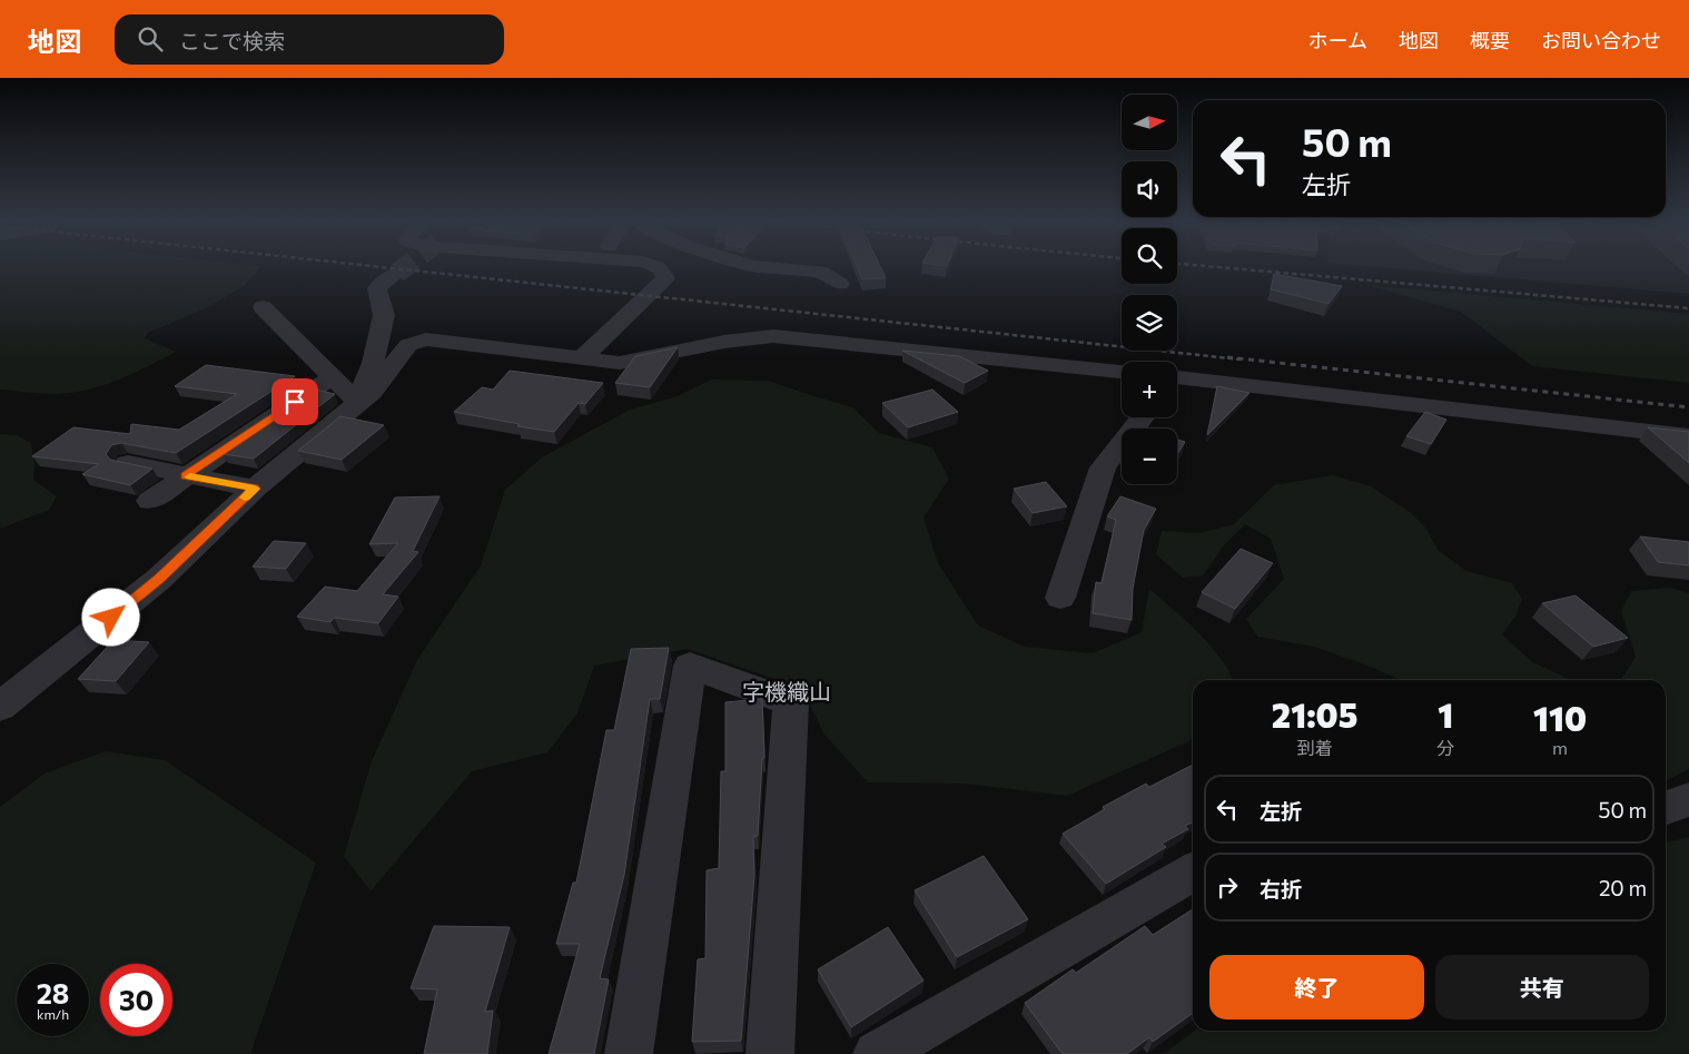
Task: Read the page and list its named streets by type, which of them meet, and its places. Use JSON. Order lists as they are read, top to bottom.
{
  "districts": ["字機織山"],
  "north": "right",
  "page": {
    "header": "地図",
    "search": "ここで検索",
    "nav": [
      "ホーム",
      "地図",
      "概要",
      "お問い合わせ"
    ],
    "map_buttons": ["+", "−"],
    "turn": ["50 m", "左折"],
    "eta": [
      "21:05",
      "到着",
      "1",
      "分",
      "110",
      "m"
    ],
    "list": [
      {
        "name": "左折",
        "value": "50 m"
      },
      {
        "name": "右折",
        "value": "20 m"
      }
    ],
    "buttons": ["終了", "共有"],
    "speed": "28 km/h",
    "limit": "30"
  }
}
